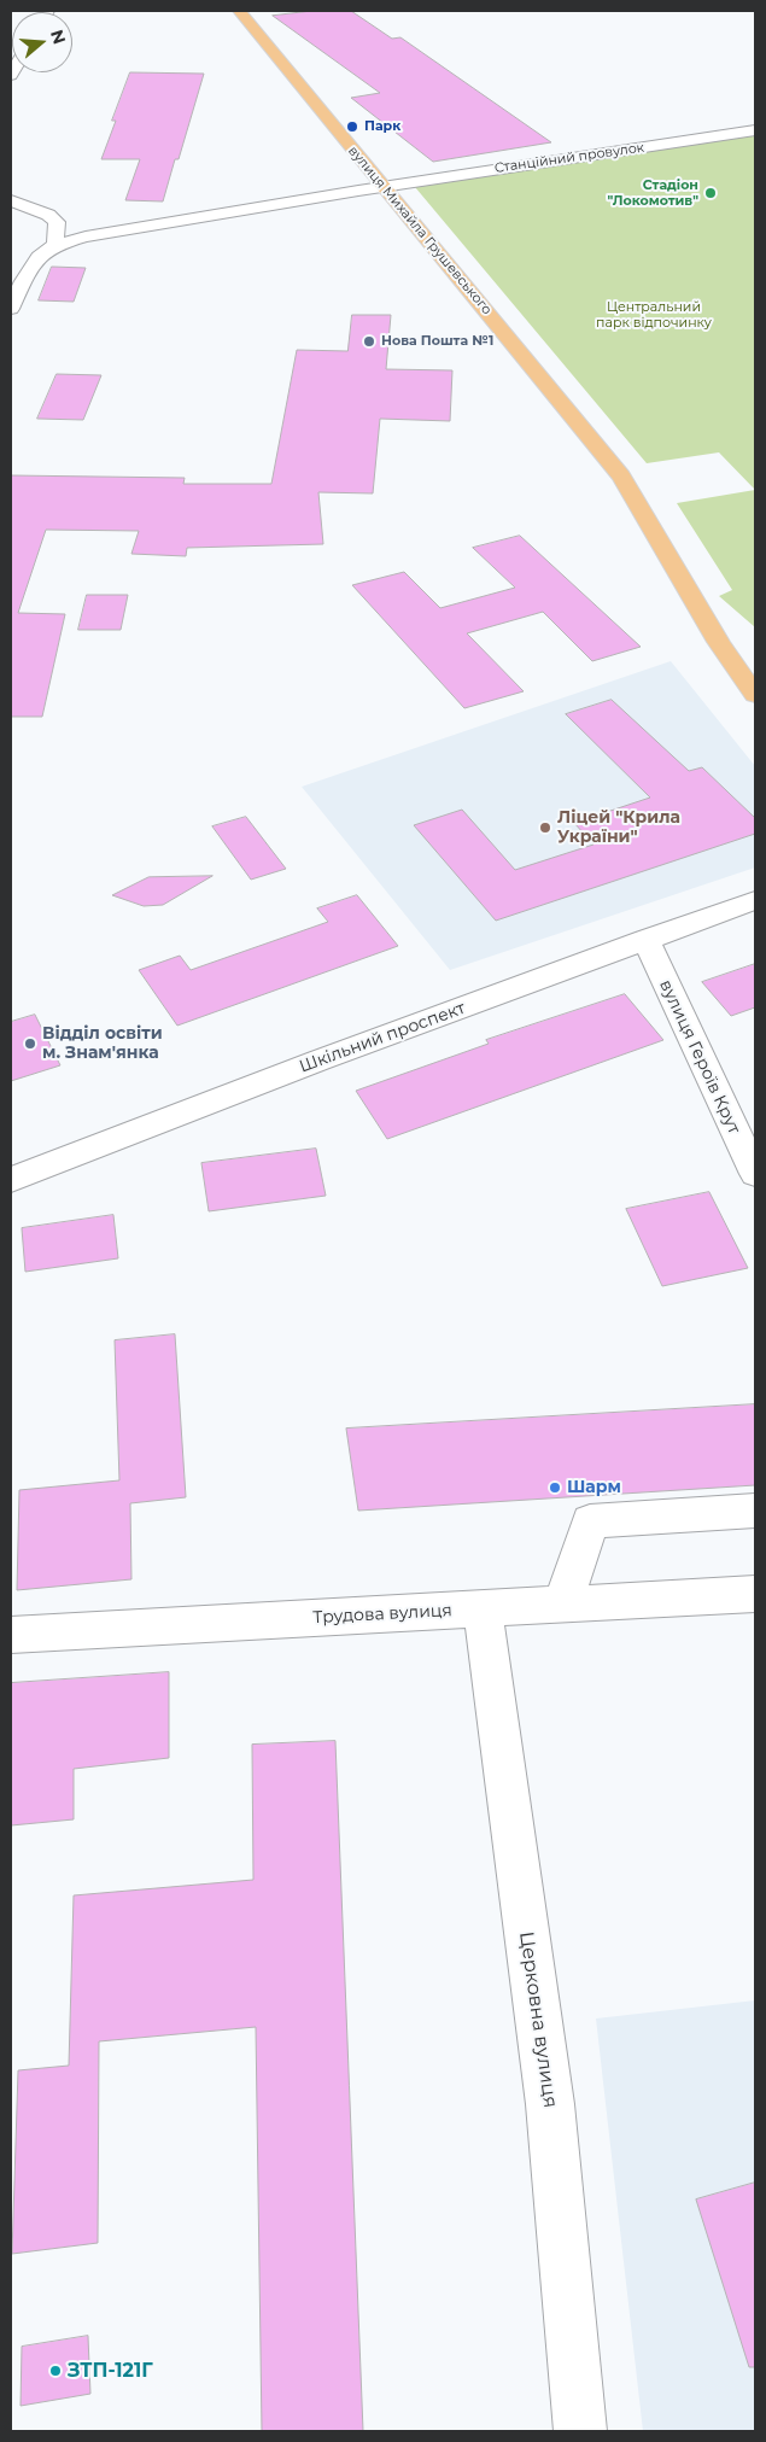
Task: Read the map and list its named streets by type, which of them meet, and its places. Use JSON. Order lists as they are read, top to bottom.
{
  "streets": {
    "main road": ["вулиця Михайла Грушевського"],
    "street": [
      "Станційний провулок",
      "Шкільний проспект",
      "вулиця Героїв Крут",
      "Трудова вулиця",
      "Церковна вулиця"
    ]
  },
  "crossings": [
    ["Станційний провулок", "вулиця Михайла Грушевського"],
    ["Шкільний проспект", "вулиця Героїв Крут"],
    ["Трудова вулиця", "Церковна вулиця"]
  ],
  "parks": ["Центральний парк відпочинку"],
  "places": [
    "Парк",
    "Стадіон \"Локомотив\"",
    "Нова Пошта №1",
    "Ліцей \"Крила України\"",
    "Відділ освіти м. Знам'янка",
    "Шарм",
    "ЗТП-121Г"
  ],
  "north": "right"
}
